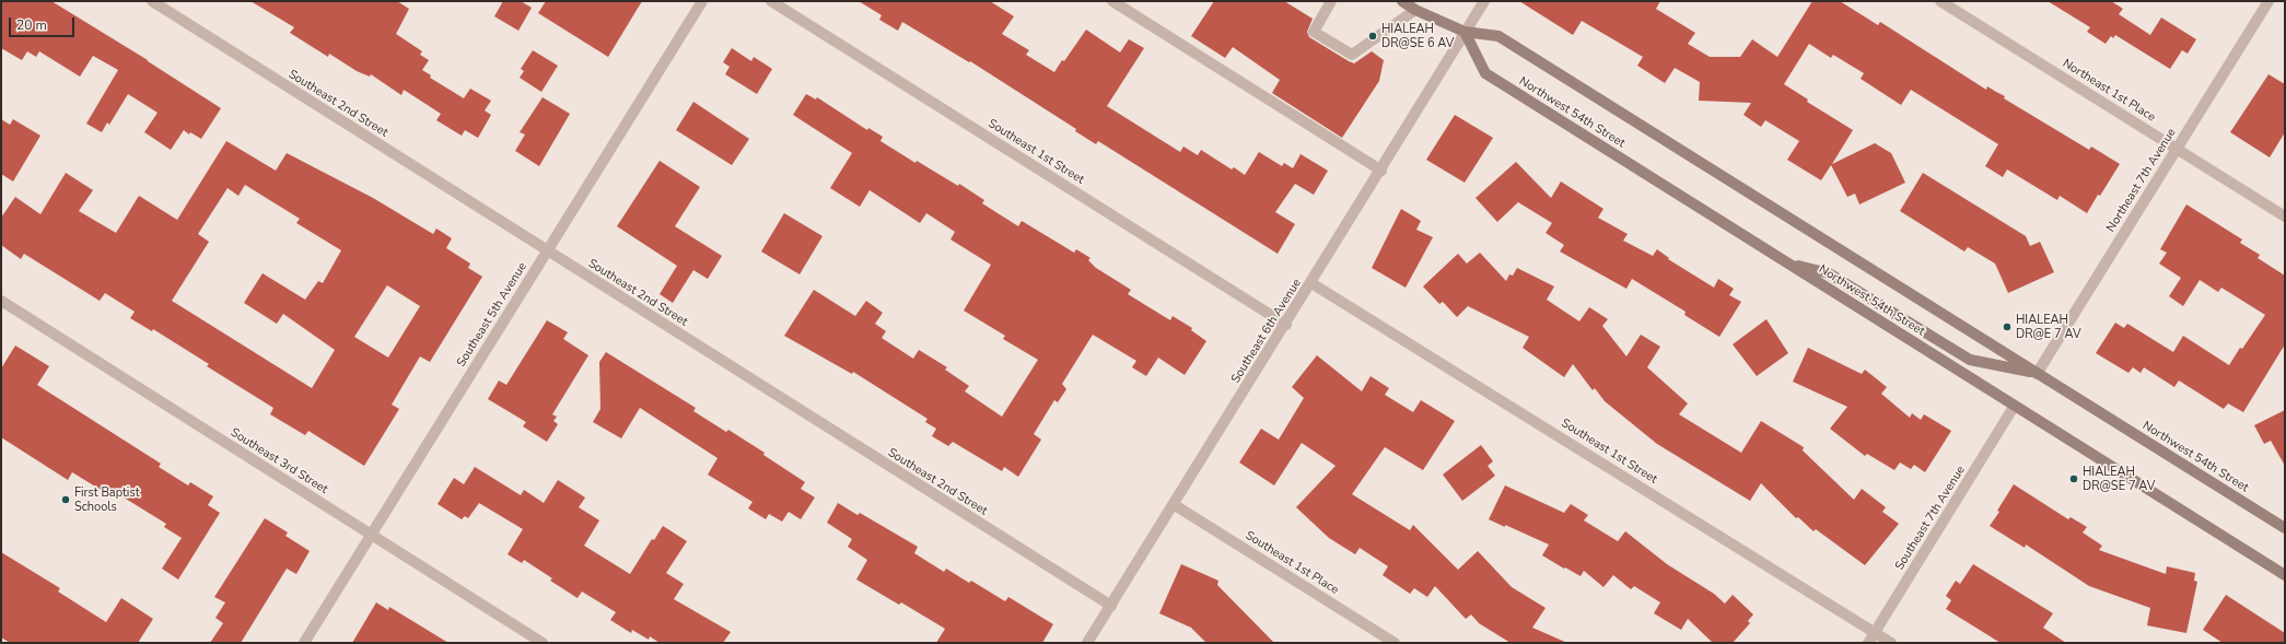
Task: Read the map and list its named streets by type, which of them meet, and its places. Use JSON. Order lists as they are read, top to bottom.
{
  "streets": {
    "main road": ["Northwest 54th Street"],
    "street": [
      "Northeast 1st Place",
      "Southeast 2nd Street",
      "Southeast 1st Street",
      "Northeast 7th Avenue",
      "Southeast 5th Avenue",
      "Southeast 6th Avenue",
      "Southeast 3rd Street",
      "Southeast 7th Avenue",
      "Southeast 1st Place"
    ]
  },
  "crossings": [
    ["Northeast 1st Place", "Northeast 7th Avenue"],
    ["Southeast 2nd Street", "Southeast 5th Avenue"],
    ["Southeast 2nd Street", "Southeast 6th Avenue"],
    ["Northwest 54th Street", "Northeast 7th Avenue"],
    ["Northwest 54th Street", "Southeast 6th Avenue"],
    ["Northwest 54th Street", "Southeast 7th Avenue"],
    ["Southeast 1st Street", "Southeast 6th Avenue"],
    ["Southeast 1st Street", "Southeast 7th Avenue"],
    ["Southeast 5th Avenue", "Southeast 3rd Street"],
    ["Southeast 6th Avenue", "Southeast 1st Place"]
  ],
  "places": [
    "HIALEAH DR@SE 6 AV",
    "HIALEAH DR@E 7 AV",
    "HIALEAH DR@SE 7 AV",
    "First Baptist Schools"
  ],
  "scale_bar": "20 m"
}
